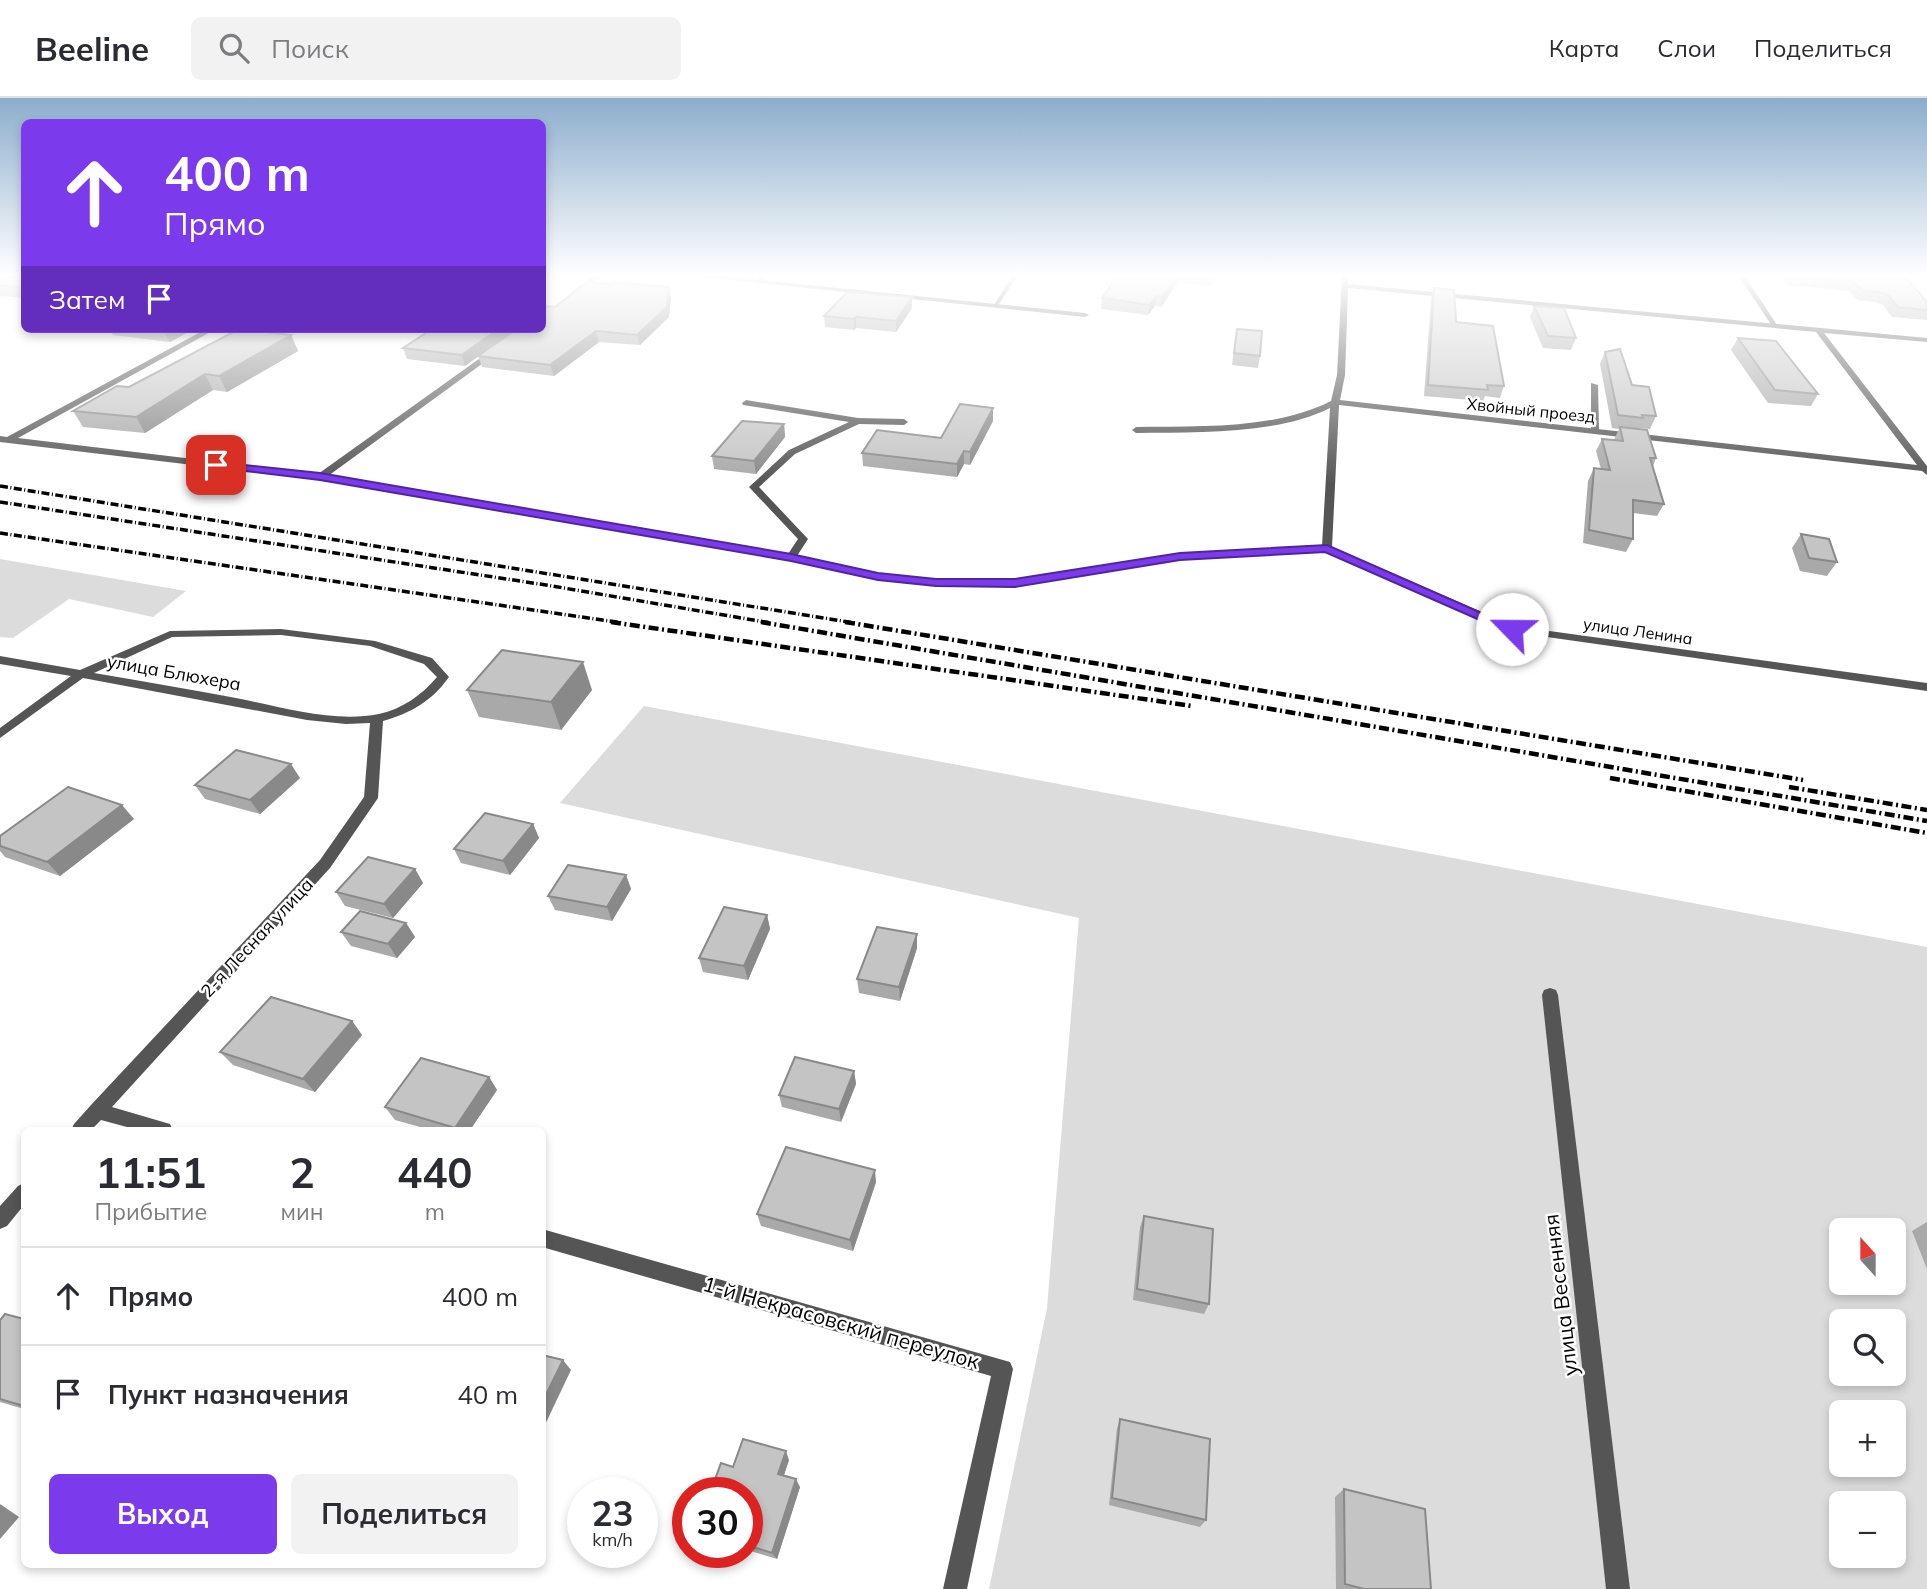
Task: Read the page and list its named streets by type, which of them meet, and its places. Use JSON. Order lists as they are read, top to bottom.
{
  "streets": {
    "street": [
      "Хвойный проезд",
      "улица Ленина",
      "улица Блюхера",
      "2-я Лесная улица",
      "улица Весенняя",
      "1-й Некрасовский переулок"
    ]
  },
  "crossings": [
    ["улица Блюхера", "2-я Лесная улица"]
  ],
  "north": "top",
  "page": {
    "header": "Beeline",
    "search": "Поиск",
    "nav": ["Карта", "Слои", "Поделиться"],
    "turn": ["400 m", "Прямо"],
    "then": "Затем",
    "eta": [
      "11:51",
      "Прибытие",
      "2",
      "мин",
      "440",
      "m"
    ],
    "map_buttons": ["+", "−"],
    "list": [
      {
        "name": "Прямо",
        "value": "400 m"
      },
      {
        "name": "Пункт назначения",
        "value": "40 m"
      }
    ],
    "buttons": ["Выход", "Поделиться"],
    "speed": "23 km/h",
    "limit": "30"
  }
}
